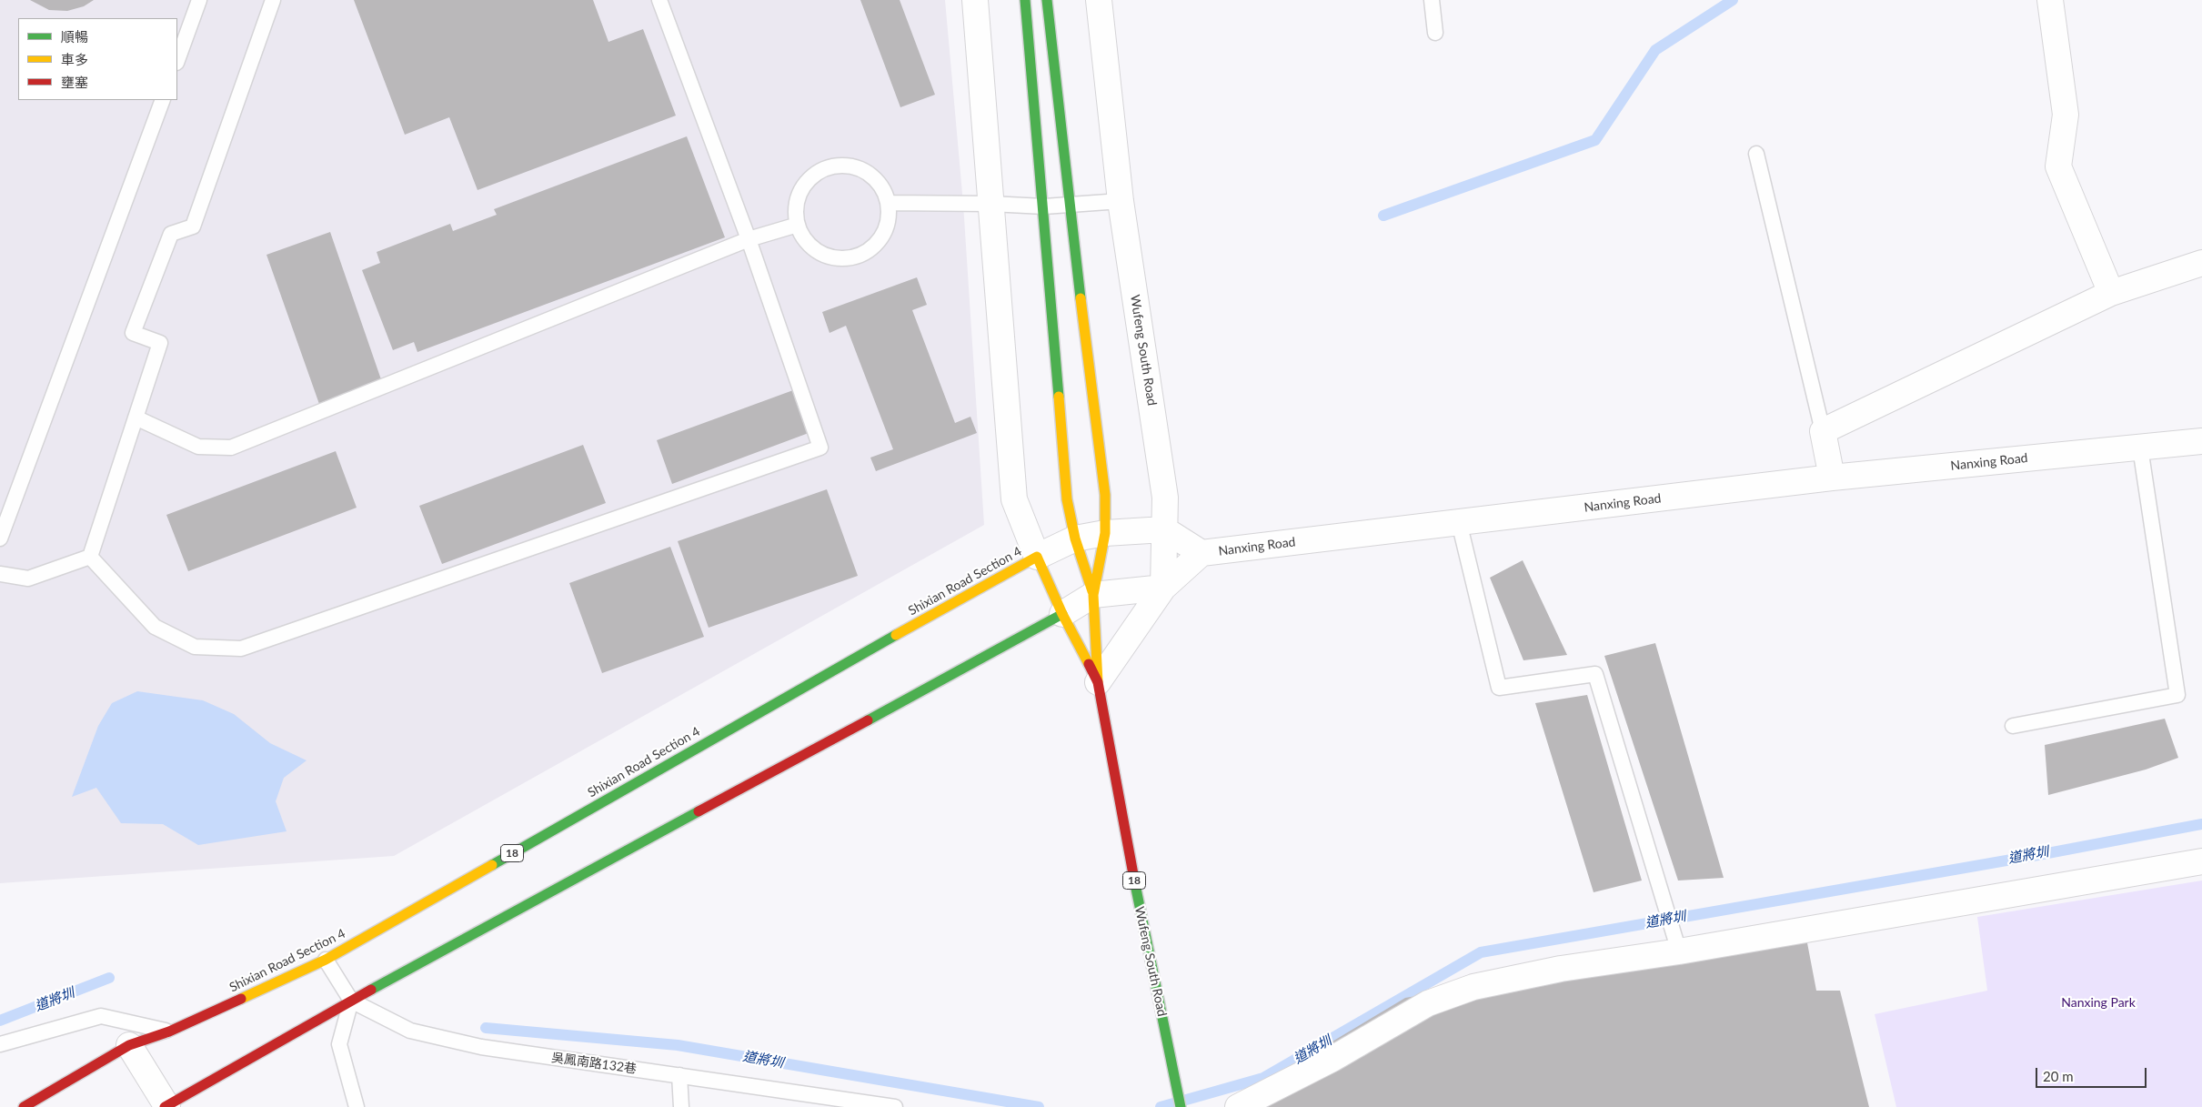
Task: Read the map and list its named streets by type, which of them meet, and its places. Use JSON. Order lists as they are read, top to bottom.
{
  "streets": {
    "main road": ["Wufeng South Road", "Shixian Road Section 4", "18"],
    "street": ["Nanxing Road"],
    "lane": ["吳鳳南路132巷"]
  },
  "crossings": [
    ["Wufeng South Road", "Nanxing Road"],
    ["Wufeng South Road", "Shixian Road Section 4"]
  ],
  "water": ["道將圳"],
  "parks": ["Nanxing Park"],
  "legend": ["順暢", "車多", "壅塞"],
  "scale_bar": "20 m"
}
